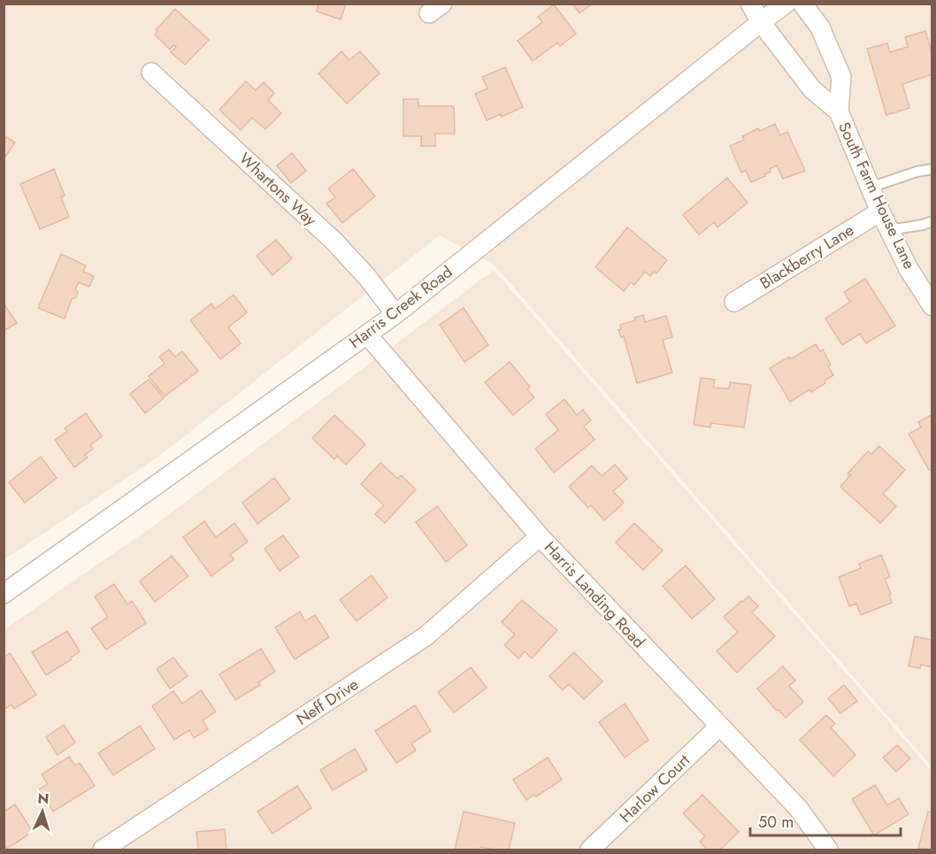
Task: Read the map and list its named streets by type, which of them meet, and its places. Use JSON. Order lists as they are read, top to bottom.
{
  "streets": {
    "street": [
      "Whartons Way",
      "South Farm House Lane",
      "Blackberry Lane",
      "Harris Creek Road",
      "Harris Landing Road",
      "Neff Drive",
      "Harlow Court"
    ]
  },
  "crossings": [
    ["Whartons Way", "Harris Creek Road"],
    ["South Farm House Lane", "Blackberry Lane"],
    ["South Farm House Lane", "Harris Creek Road"],
    ["Harris Creek Road", "Harris Landing Road"],
    ["Harris Landing Road", "Neff Drive"],
    ["Harris Landing Road", "Harlow Court"]
  ],
  "scale_bar": "50 m",
  "north": "top"
}
